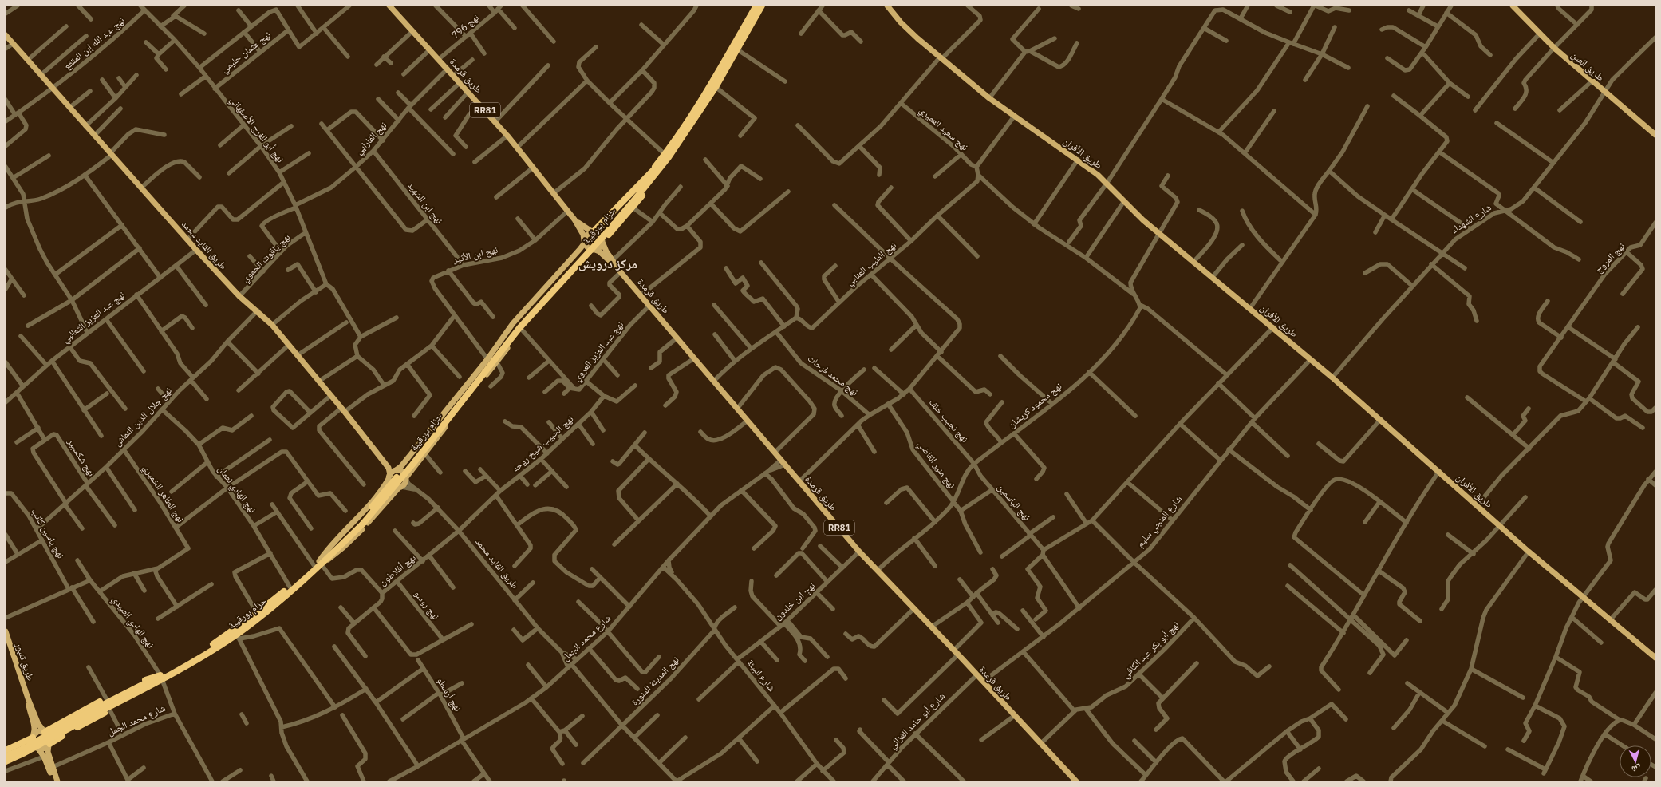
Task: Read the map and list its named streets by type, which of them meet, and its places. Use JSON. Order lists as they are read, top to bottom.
{
  "streets": {
    "highway": ["حزام بورقيبة"],
    "main road": [
      "طريق العين",
      "طريق قرمدة",
      "RR81",
      "طريق الأفران",
      "طريق القايد محمد",
      "طريق تنيور"
    ],
    "street": [
      "نهج 796",
      "نهج عبد الله إبن المقفع",
      "نهج عثمان حليمي",
      "نهج سعيد العميري",
      "نهج أبو الفرج الأصفهاني",
      "نهج الفارابي",
      "نهج ابن الشهيد",
      "شارع الشهداء",
      "نهج ابن الأثير",
      "نهج ياقوت الحموي",
      "نهج المروج",
      "نهج الطيب العنابي",
      "نهج عبد العزيز الثعالبي",
      "نهج عبد العزيز العروي",
      "نهج محمد فرحات",
      "نهج محمود كريشان",
      "نهج جلال الدين النقاش",
      "نهج نجيب خلف",
      "نهج الحبيب شيخ روحه",
      "نهج شكسبير",
      "نهج منير القاضي",
      "نهج الهادي نعمان",
      "نهج الطاهر الخميري",
      "نهج الياسمين",
      "شارع المنجي سليم",
      "نهج ياسين كاتب",
      "نهج أفلاطون",
      "نهج ابن خلدون",
      "نهج روسو",
      "نهج الهادي العبيدي",
      "شارع محمد الجمل",
      "نهج أبو بكر عبد الكافي",
      "شارع البيئة",
      "نهج المدينة المنورة",
      "نهج أرسطو",
      "شارع أبو حامد الغزالي"
    ]
  },
  "crossings": [
    ["نهج 796", "طريق قرمدة"],
    ["نهج عبد الله إبن المقفع", "نهج أبو الفرج الأصفهاني"],
    ["نهج عبد الله إبن المقفع", "طريق القايد محمد"],
    ["نهج عثمان حليمي", "نهج أبو الفرج الأصفهاني"],
    ["طريق العين", "شارع الشهداء"],
    ["طريق قرمدة", "RR81"],
    ["طريق قرمدة", "نهج الفارابي"],
    ["طريق قرمدة", "حزام بورقيبة"],
    ["طريق قرمدة", "نهج ابن الأثير"],
    ["طريق قرمدة", "نهج عبد العزيز العروي"],
    ["طريق قرمدة", "نهج محمود كريشان"],
    ["طريق قرمدة", "شارع المنجي سليم"],
    ["طريق قرمدة", "نهج ابن خلدون"],
    ["طريق قرمدة", "شارع محمد الجمل"],
    ["طريق قرمدة", "شارع أبو حامد الغزالي"],
    ["RR81", "حزام بورقيبة"],
    ["نهج أبو الفرج الأصفهاني", "نهج الفارابي"],
    ["نهج أبو الفرج الأصفهاني", "نهج ياقوت الحموي"],
    ["نهج الفارابي", "نهج ابن الشهيد"],
    ["طريق الأفران", "شارع الشهداء"],
    ["طريق الأفران", "شارع المنجي سليم"],
    ["نهج ابن الشهيد", "نهج ابن الأثير"],
    ["حزام بورقيبة", "طريق القايد محمد"],
    ["حزام بورقيبة", "نهج عبد العزيز العروي"],
    ["حزام بورقيبة", "نهج الهادي نعمان"],
    ["حزام بورقيبة", "نهج الهادي العبيدي"],
    ["طريق القايد محمد", "نهج ياقوت الحموي"],
    ["طريق القايد محمد", "نهج عبد العزيز الثعالبي"],
    ["طريق القايد محمد", "نهج جلال الدين النقاش"],
    ["طريق القايد محمد", "نهج الحبيب شيخ روحه"],
    ["طريق القايد محمد", "نهج أفلاطون"],
    ["طريق القايد محمد", "شارع محمد الجمل"],
    ["طريق القايد محمد", "نهج المدينة المنورة"],
    ["نهج محمود كريشان", "نهج نجيب خلف"],
    ["نهج محمود كريشان", "نهج منير القاضي"],
    ["نهج محمود كريشان", "نهج الياسمين"],
    ["نهج جلال الدين النقاش", "نهج شكسبير"],
    ["نهج جلال الدين النقاش", "نهج الهادي نعمان"],
    ["نهج جلال الدين النقاش", "نهج الطاهر الخميري"],
    ["نهج جلال الدين النقاش", "نهج ياسين كاتب"],
    ["نهج نجيب خلف", "نهج الياسمين"],
    ["نهج الحبيب شيخ روحه", "نهج أفلاطون"],
    ["نهج الياسمين", "شارع المنجي سليم"],
    ["نهج أفلاطون", "نهج روسو"],
    ["نهج ابن خلدون", "شارع البيئة"],
    ["نهج الهادي العبيدي", "شارع محمد الجمل"],
    ["شارع محمد الجمل", "شارع البيئة"],
    ["شارع محمد الجمل", "نهج أرسطو"],
    ["شارع البيئة", "نهج المدينة المنورة"]
  ],
  "districts": ["مركز درويش"],
  "north": "bottom"
}
